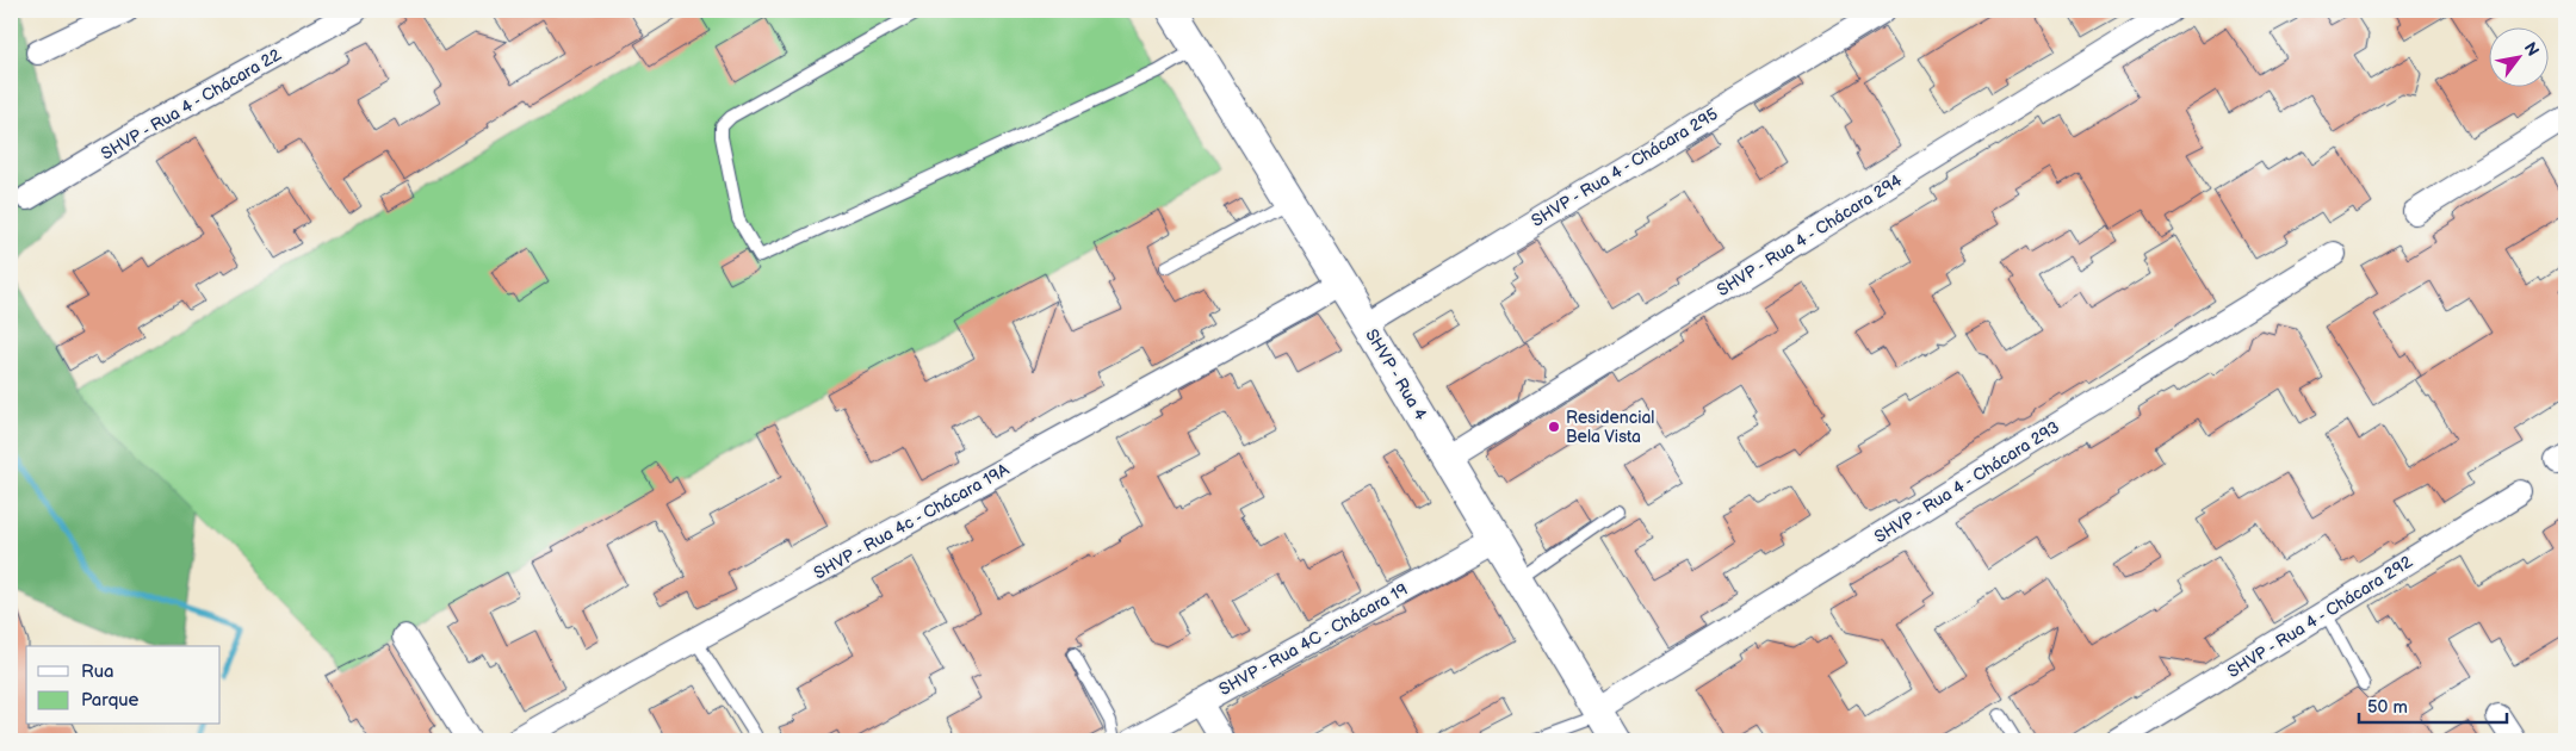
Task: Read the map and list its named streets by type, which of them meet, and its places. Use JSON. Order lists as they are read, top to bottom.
{
  "streets": {
    "street": [
      "SHVP - Rua 4 - Chácara 22",
      "SHVP - Rua 4 - Chácara 295",
      "SHVP - Rua 4 - Chácara 294",
      "SHVP - Rua 4",
      "SHVP - Rua 4 - Chácara 293",
      "SHVP - Rua 4c - Chácara 19A",
      "SHVP - Rua 4 - Chácara 292",
      "SHVP - Rua 4C - Chácara 19"
    ]
  },
  "crossings": [
    ["SHVP - Rua 4 - Chácara 295", "SHVP - Rua 4"],
    ["SHVP - Rua 4 - Chácara 294", "SHVP - Rua 4"],
    ["SHVP - Rua 4", "SHVP - Rua 4 - Chácara 293"],
    ["SHVP - Rua 4", "SHVP - Rua 4c - Chácara 19A"],
    ["SHVP - Rua 4", "SHVP - Rua 4C - Chácara 19"]
  ],
  "places": ["Residencial Bela Vista"],
  "legend": ["Rua", "Parque"],
  "scale_bar": "50 m",
  "north": "top right"
}
